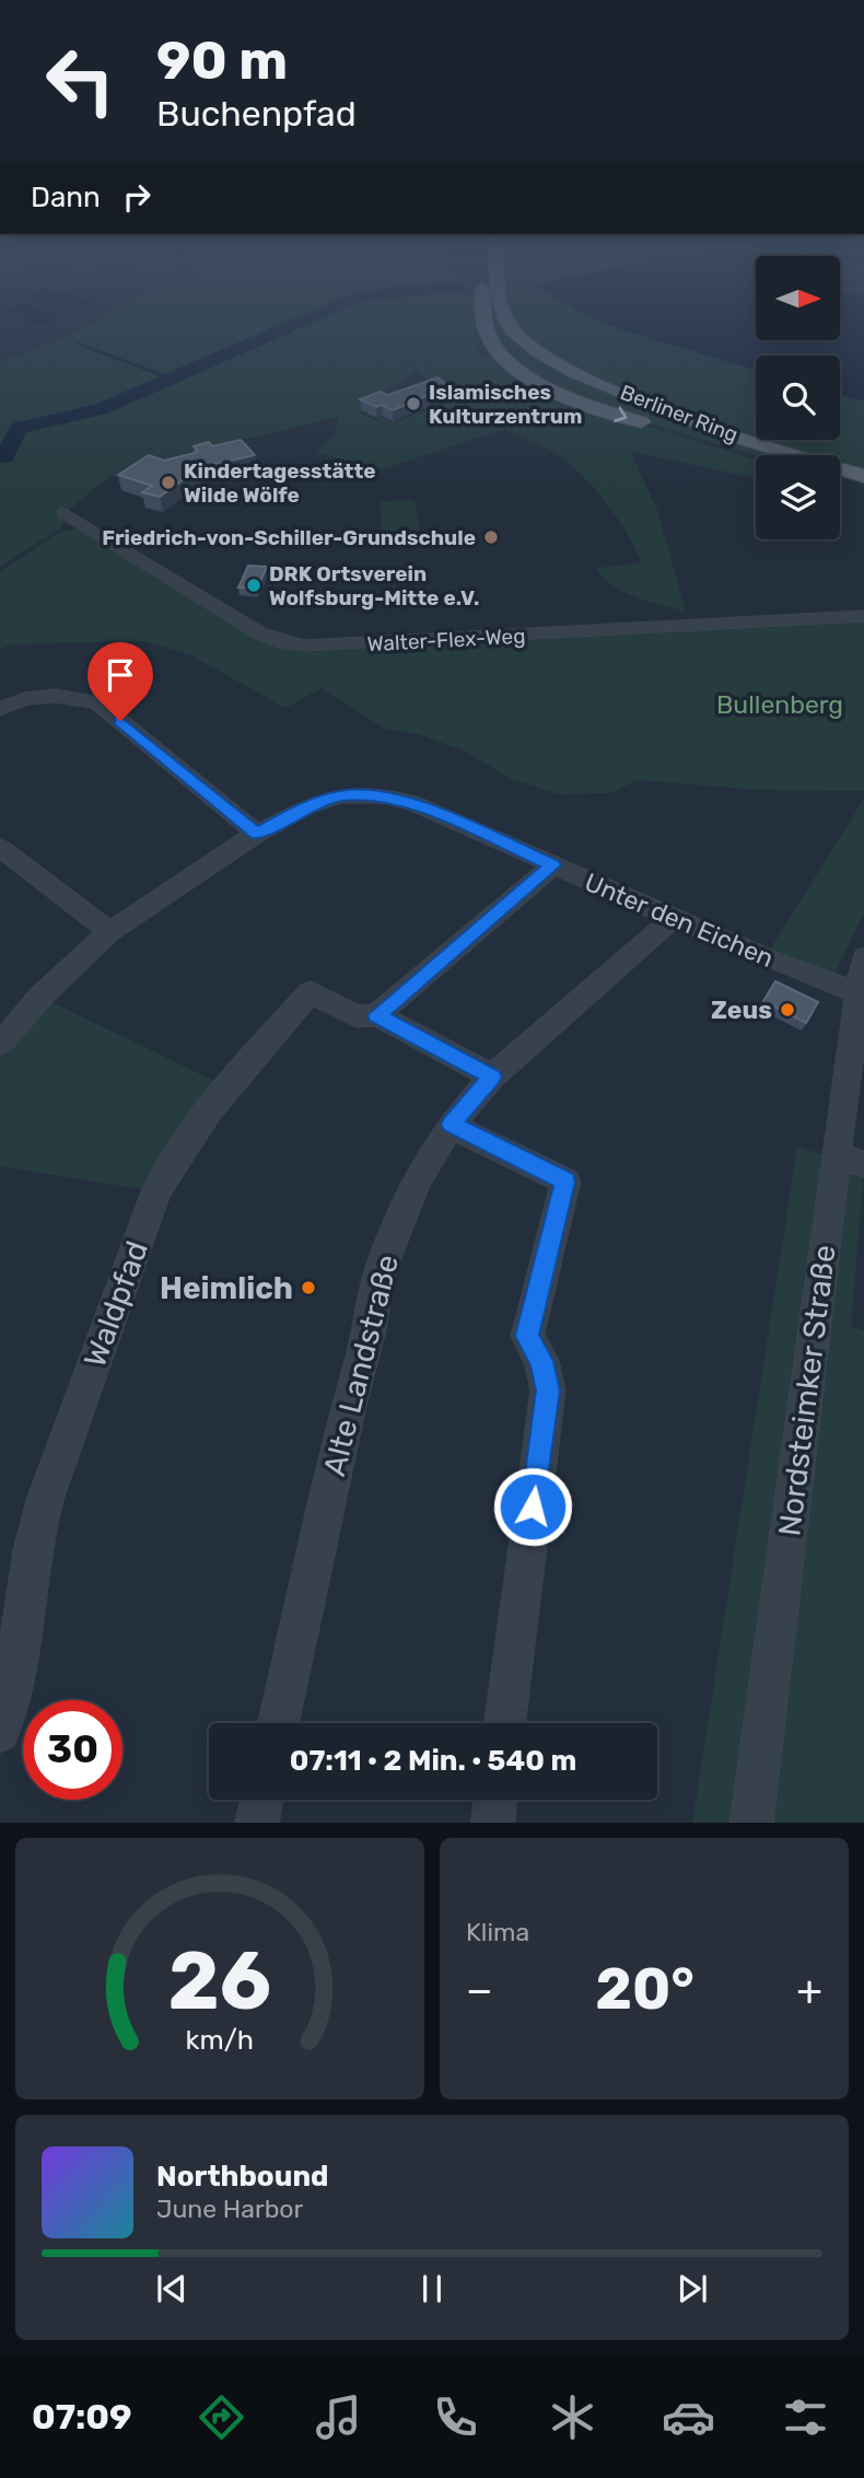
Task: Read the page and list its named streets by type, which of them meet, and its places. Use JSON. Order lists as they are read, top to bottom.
{
  "streets": {
    "main road": ["Berliner Ring"],
    "street": [
      "Walter-Flex-Weg",
      "Unter den Eichen",
      "Waldpfad",
      "Alte Landstraße",
      "Nordsteimker Straße"
    ]
  },
  "crossings": [
    ["Unter den Eichen", "Alte Landstraße"],
    ["Unter den Eichen", "Nordsteimker Straße"],
    ["Waldpfad", "Alte Landstraße"]
  ],
  "parks": ["Bullenberg"],
  "places": [
    "Islamisches Kulturzentrum",
    "Kindertagesstätte Wilde Wölfe",
    "Friedrich-von-Schiller-Grundschule",
    "DRK Ortsverein Wolfsburg-Mitte e.V.",
    "Zeus",
    "Heimlich"
  ],
  "north": "right",
  "page": {
    "turn": ["90 m", "Buchenpfad"],
    "then": "Dann",
    "limit": "30",
    "trip": "07:11 · 2 Min. · 540 m",
    "tile": "Klima",
    "heat": ["−", "20°", "+"],
    "song": ["Northbound", "June Harbor"],
    "tabs": "07:09",
    "gauge": ["26", "km/h"]
  }
}
